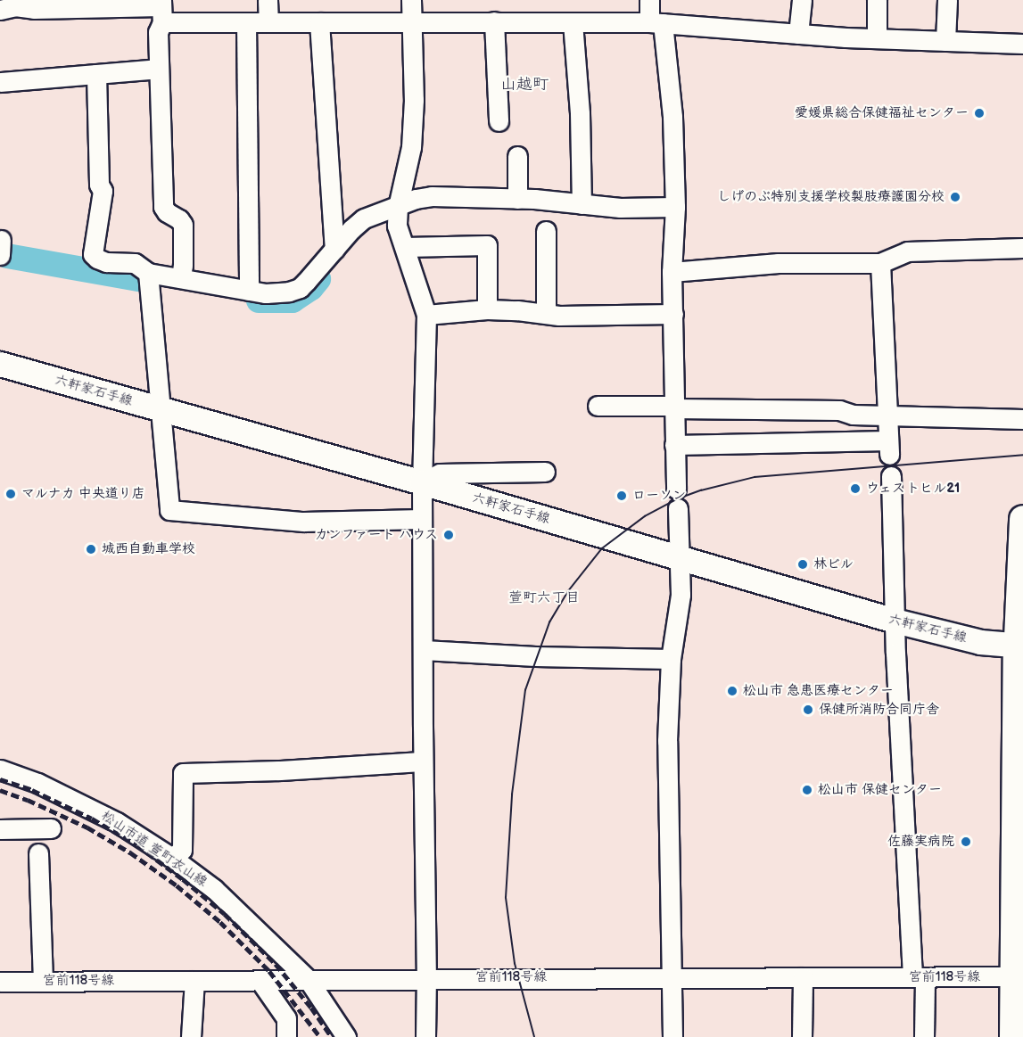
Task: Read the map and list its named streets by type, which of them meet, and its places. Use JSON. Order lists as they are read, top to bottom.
{
  "streets": {
    "main road": ["六軒家石手線"],
    "street": ["松山市道 萱町衣山線", "宮前118号線"]
  },
  "crossings": [
    ["松山市道 萱町衣山線", "宮前118号線"]
  ],
  "districts": ["山越町", "萱町六丁目"],
  "places": [
    "愛媛県総合保健福祉センター",
    "しげのぶ特別支援学校製肢療護園分校",
    "ウェストヒル21",
    "マルナカ 中央道り店",
    "ローソン",
    "カンファート ハウス",
    "城西自動車学校",
    "林ビル",
    "松山市 急患医療センター",
    "保健所消防合同庁舎",
    "松山市 保健センター",
    "佐藤実病院"
  ]
}
